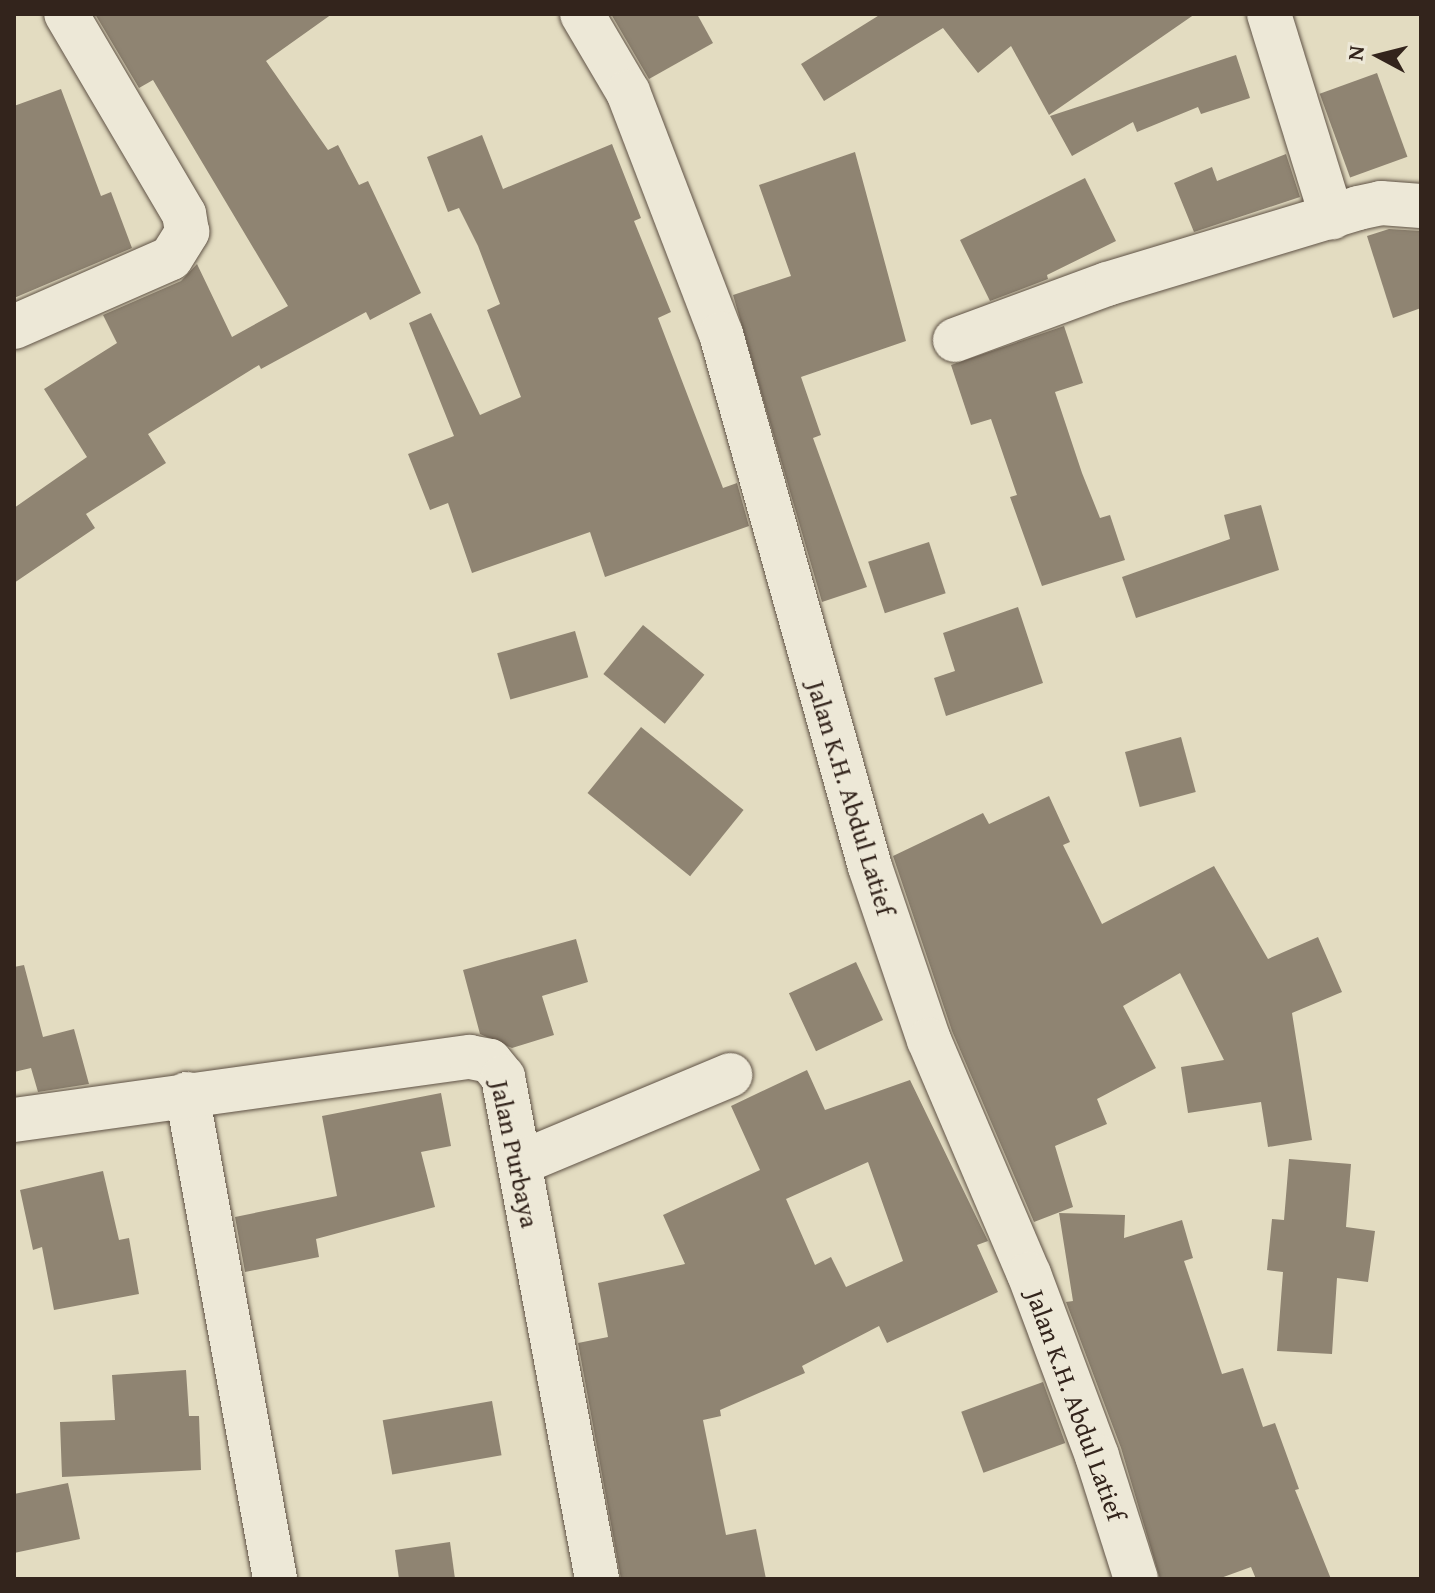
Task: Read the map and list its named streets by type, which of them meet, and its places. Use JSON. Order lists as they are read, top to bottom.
{
  "streets": {
    "street": ["Jalan K.H. Abdul Latief", "Jalan Purbaya"]
  },
  "north": "left"
}
